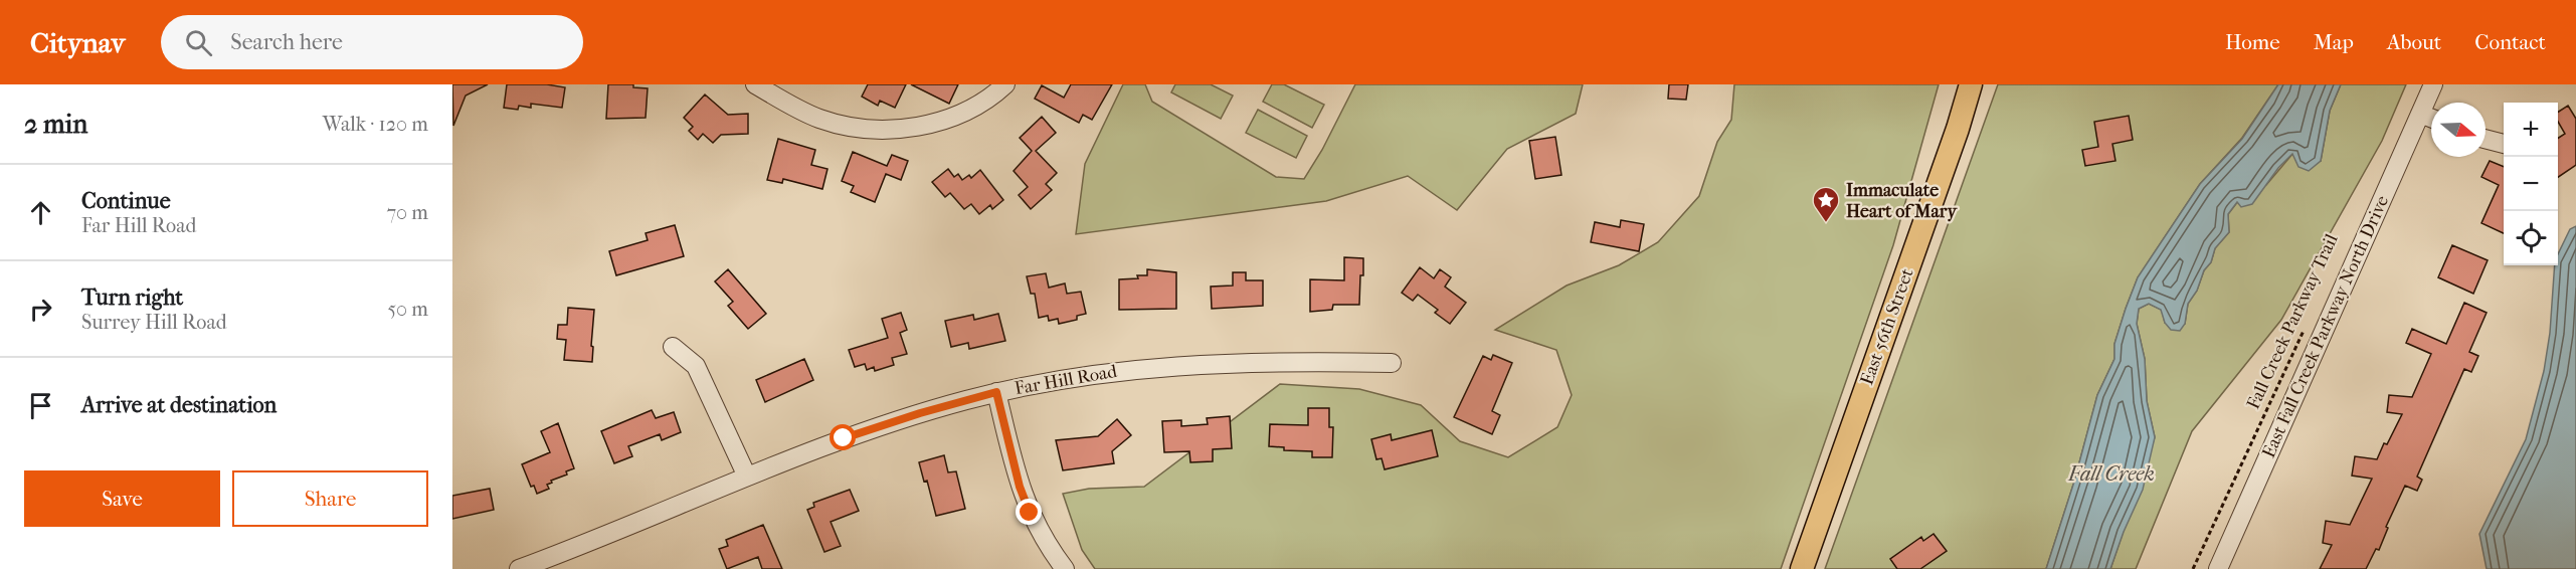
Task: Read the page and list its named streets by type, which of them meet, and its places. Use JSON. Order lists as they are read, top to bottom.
{
  "streets": {
    "main road": ["East 56th Street"],
    "street": ["East Fall Creek Parkway North Drive", "Far Hill Road"],
    "path": ["Fall Creek Parkway Trail"]
  },
  "water": ["Fall Creek"],
  "places": {
    "place": ["Immaculate Heart of Mary"]
  },
  "north": "right",
  "page": {
    "header": "Citynav",
    "search": "Search here",
    "nav": [
      "Home",
      "Map",
      "About",
      "Contact"
    ],
    "heading": ["2 min", "Walk · 120 m"],
    "map_buttons": ["+", "−"],
    "list": [
      ["Continue", "Far Hill Road", "70 m"],
      ["Turn right", "Surrey Hill Road", "50 m"],
      "Arrive at destination"
    ],
    "buttons": ["Save", "Share"]
  }
}
